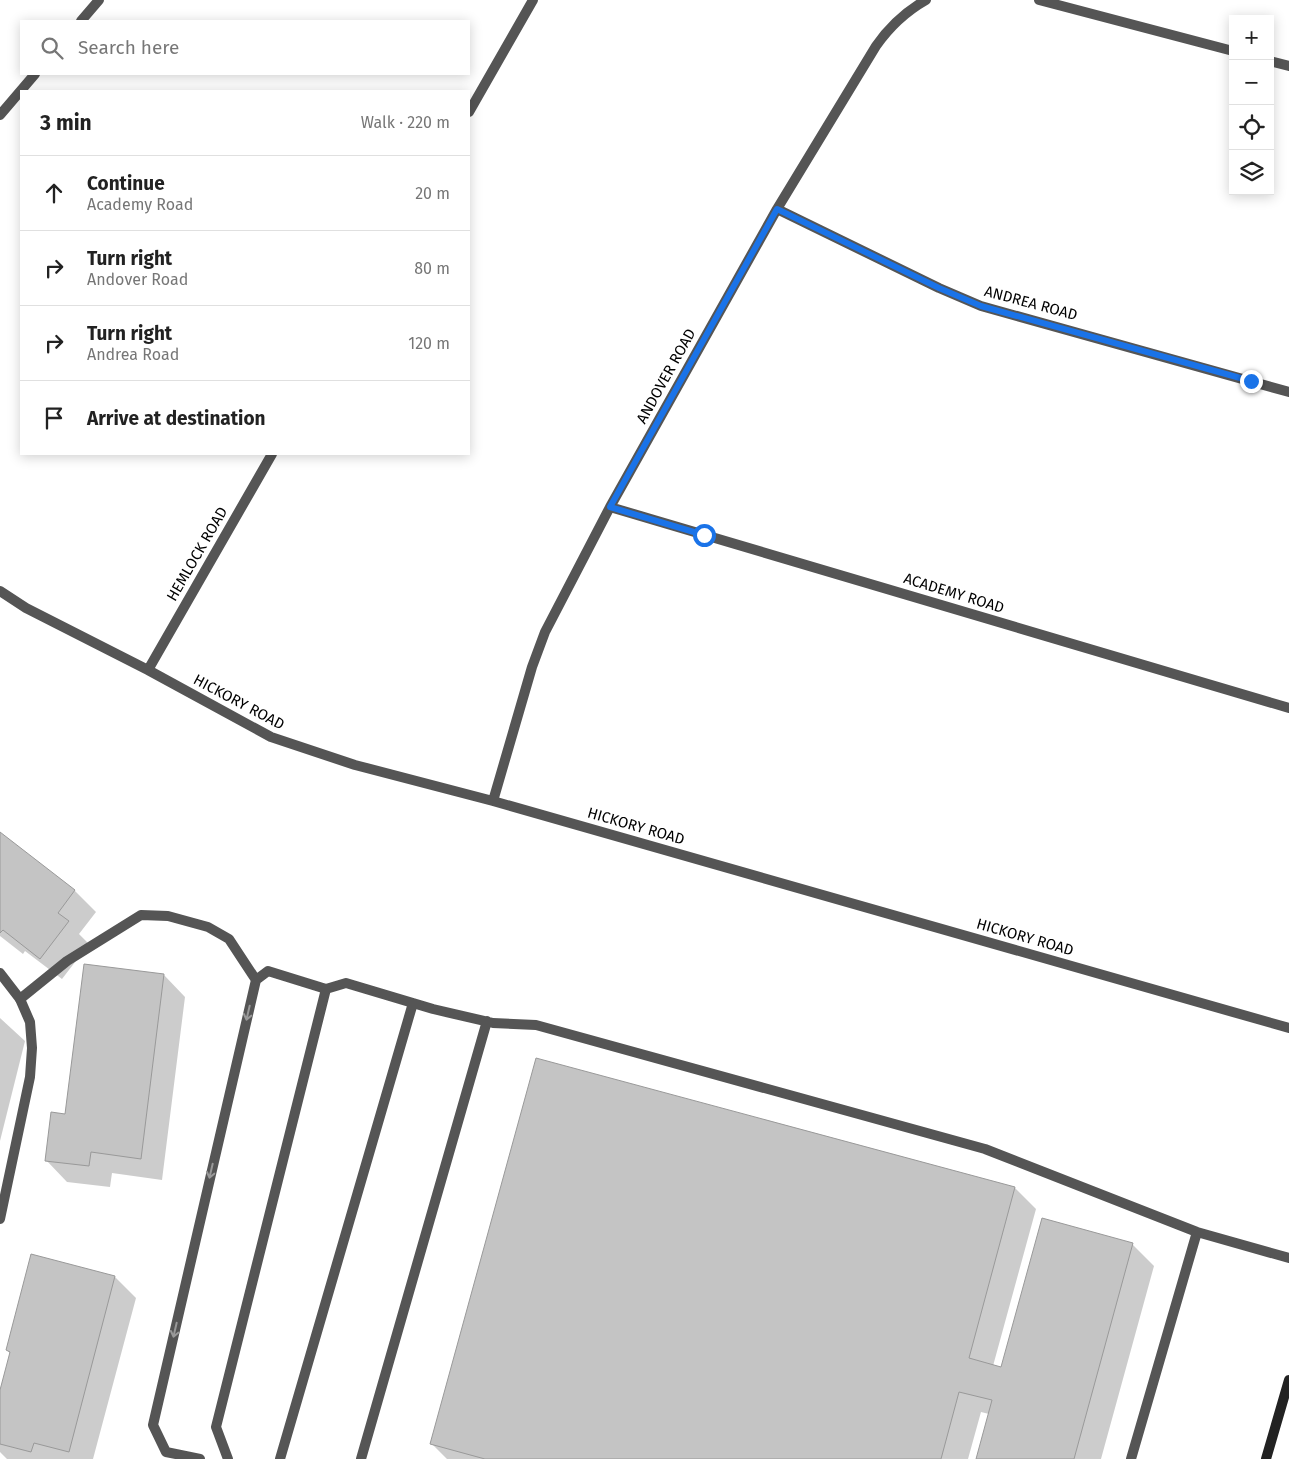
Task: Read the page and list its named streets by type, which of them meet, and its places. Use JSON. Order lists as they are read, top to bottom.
{
  "streets": {
    "street": [
      "ANDREA ROAD",
      "ANDOVER ROAD",
      "HEMLOCK ROAD",
      "ACADEMY ROAD",
      "HICKORY ROAD"
    ]
  },
  "crossings": [
    ["ANDREA ROAD", "ANDOVER ROAD"],
    ["ANDOVER ROAD", "ACADEMY ROAD"],
    ["ANDOVER ROAD", "HICKORY ROAD"],
    ["HEMLOCK ROAD", "HICKORY ROAD"]
  ],
  "page": {
    "map_buttons": ["+", "−"],
    "search": "Search here",
    "heading": ["3 min", "Walk · 220 m"],
    "list": [
      ["Continue", "Academy Road", "20 m"],
      ["Turn right", "Andover Road", "80 m"],
      ["Turn right", "Andrea Road", "120 m"],
      "Arrive at destination"
    ]
  }
}
